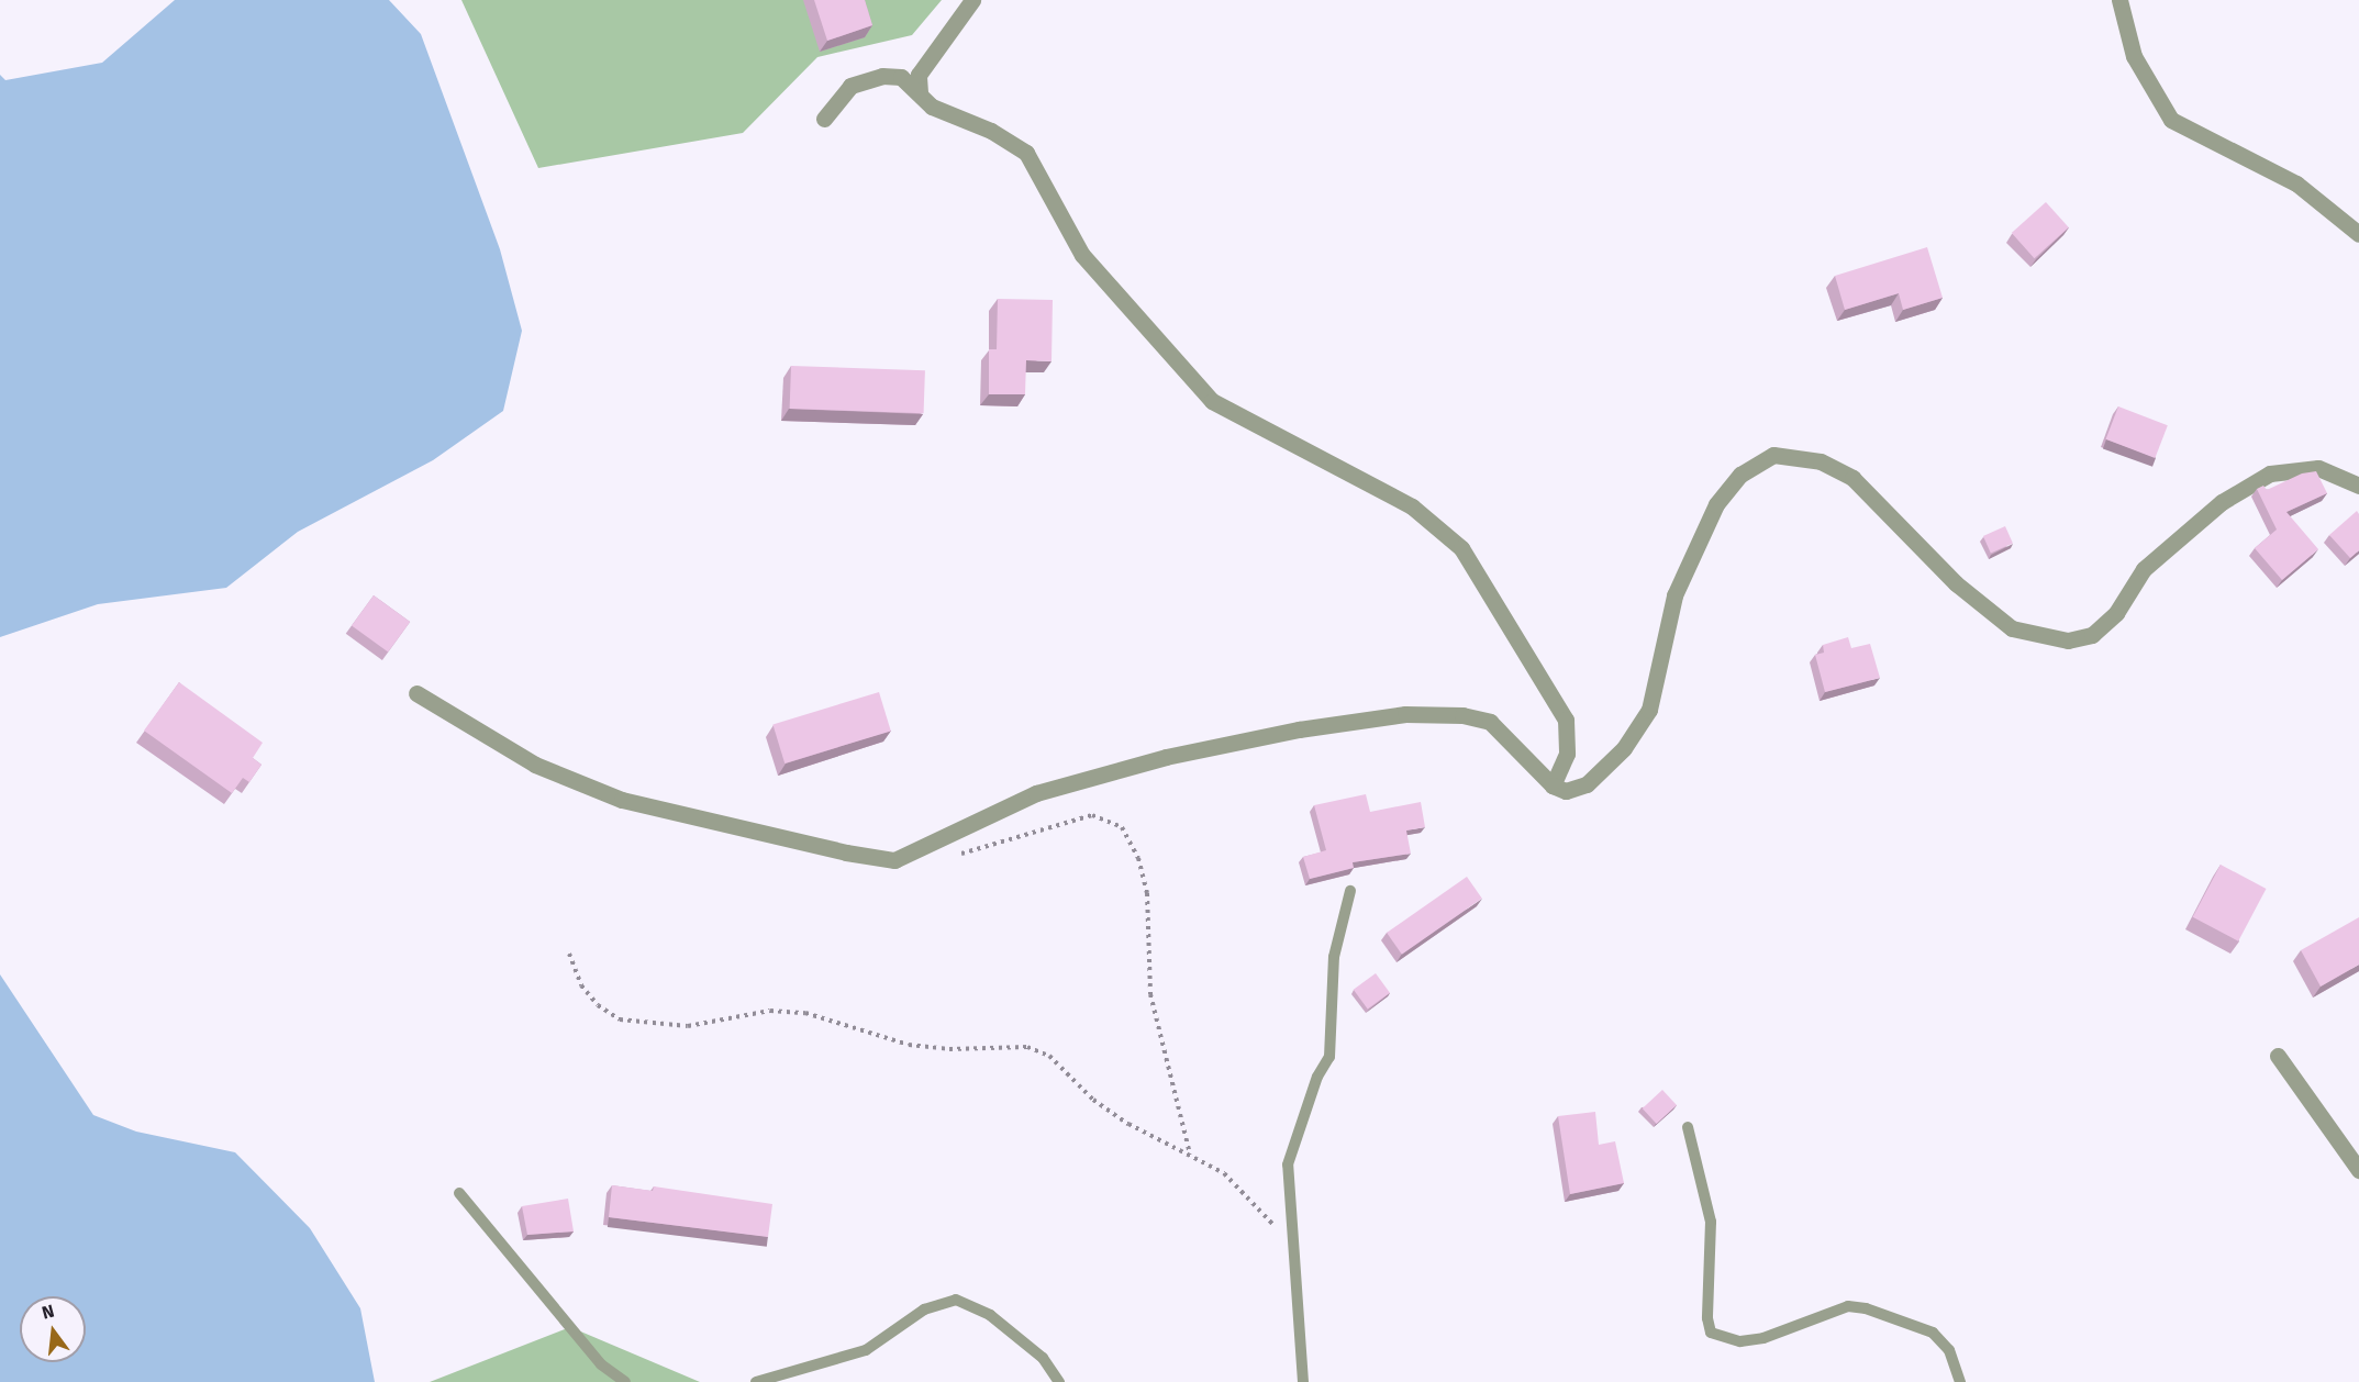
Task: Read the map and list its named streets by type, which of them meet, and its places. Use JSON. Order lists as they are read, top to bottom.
{
  "north": "top"
}
